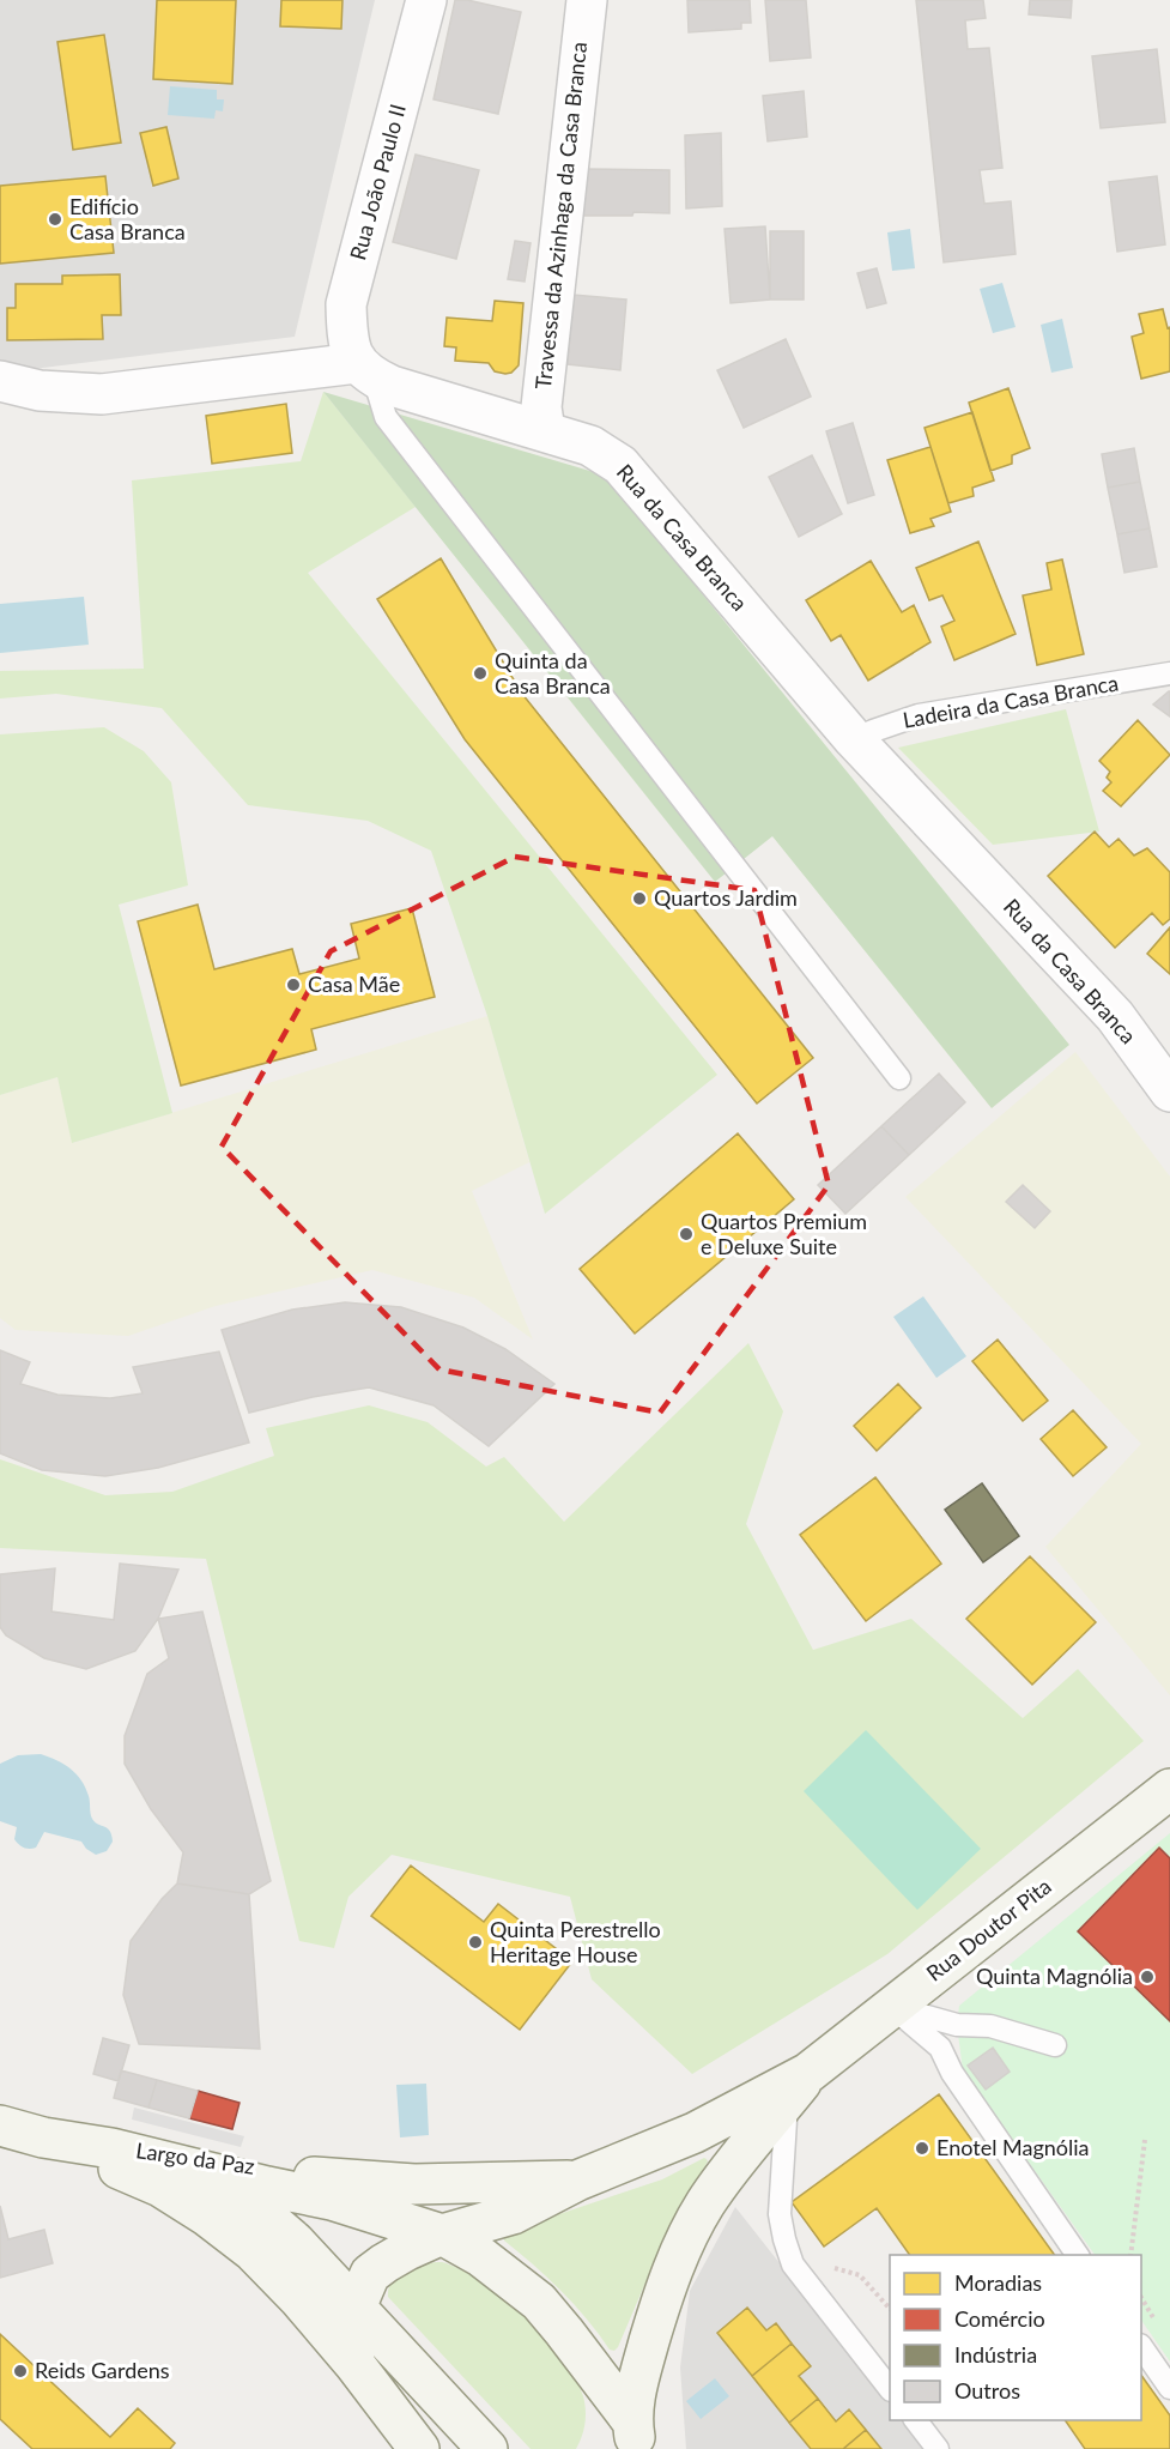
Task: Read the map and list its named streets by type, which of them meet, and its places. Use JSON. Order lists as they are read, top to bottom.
{
  "streets": {
    "main road": ["Rua Doutor Pita", "Largo da Paz"],
    "street": ["Rua João Paulo II", "Travessa da Azinhaga da Casa Branca", "Rua da Casa Branca"],
    "lane": ["Ladeira da Casa Branca"]
  },
  "crossings": [
    ["Rua João Paulo II", "Rua da Casa Branca"],
    ["Travessa da Azinhaga da Casa Branca", "Rua da Casa Branca"],
    ["Rua da Casa Branca", "Ladeira da Casa Branca"],
    ["Rua Doutor Pita", "Largo da Paz"]
  ],
  "places": [
    "Edifício Casa Branca",
    "Quinta da Casa Branca",
    "Quartos Jardim",
    "Casa Mãe",
    "Quartos Premium e Deluxe Suite",
    "Quinta Perestrello Heritage House",
    "Quinta Magnólia",
    "Enotel Magnólia",
    "Reids Gardens"
  ],
  "legend": [
    "Moradias",
    "Comércio",
    "Indústria",
    "Outros"
  ]
}
